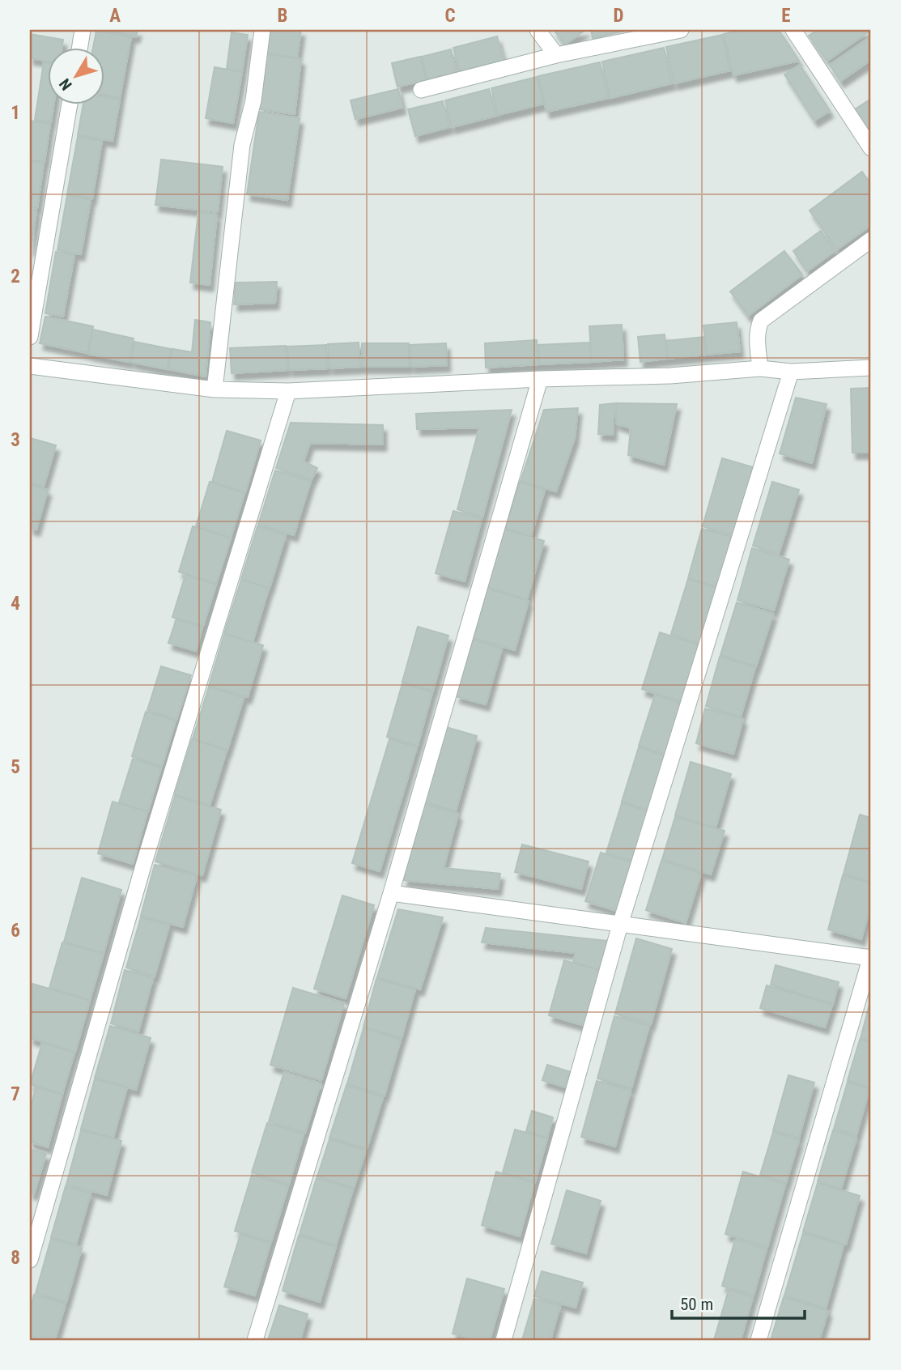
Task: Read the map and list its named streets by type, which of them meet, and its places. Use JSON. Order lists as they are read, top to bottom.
{
  "scale_bar": "50 m",
  "north": "bottom left",
  "grid": {
    "columns": [
      "A",
      "B",
      "C",
      "D",
      "E"
    ],
    "rows": [
      "1",
      "2",
      "3",
      "4",
      "5",
      "6",
      "7",
      "8"
    ]
  }
}
